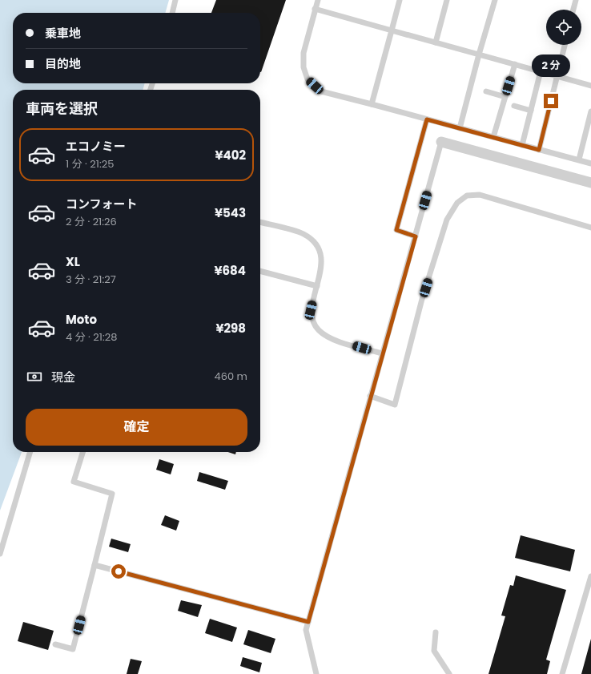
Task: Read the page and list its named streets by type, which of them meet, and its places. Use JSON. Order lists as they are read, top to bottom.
{
  "page": {
    "banner": ["乗車地", "目的地"],
    "bubble": "2 分",
    "heading": "車両を選択",
    "list": [
      {
        "name": "エコノミー",
        "note": "1 分 · 21:25",
        "value": "¥402"
      },
      {
        "name": "コンフォート",
        "note": "2 分 · 21:26",
        "value": "¥543"
      },
      {
        "name": "XL",
        "note": "3 分 · 21:27",
        "value": "¥684"
      },
      {
        "name": "Moto",
        "note": "4 分 · 21:28",
        "value": "¥298"
      }
    ],
    "pay": ["現金", "460 m"],
    "buttons": "確定"
  }
}
